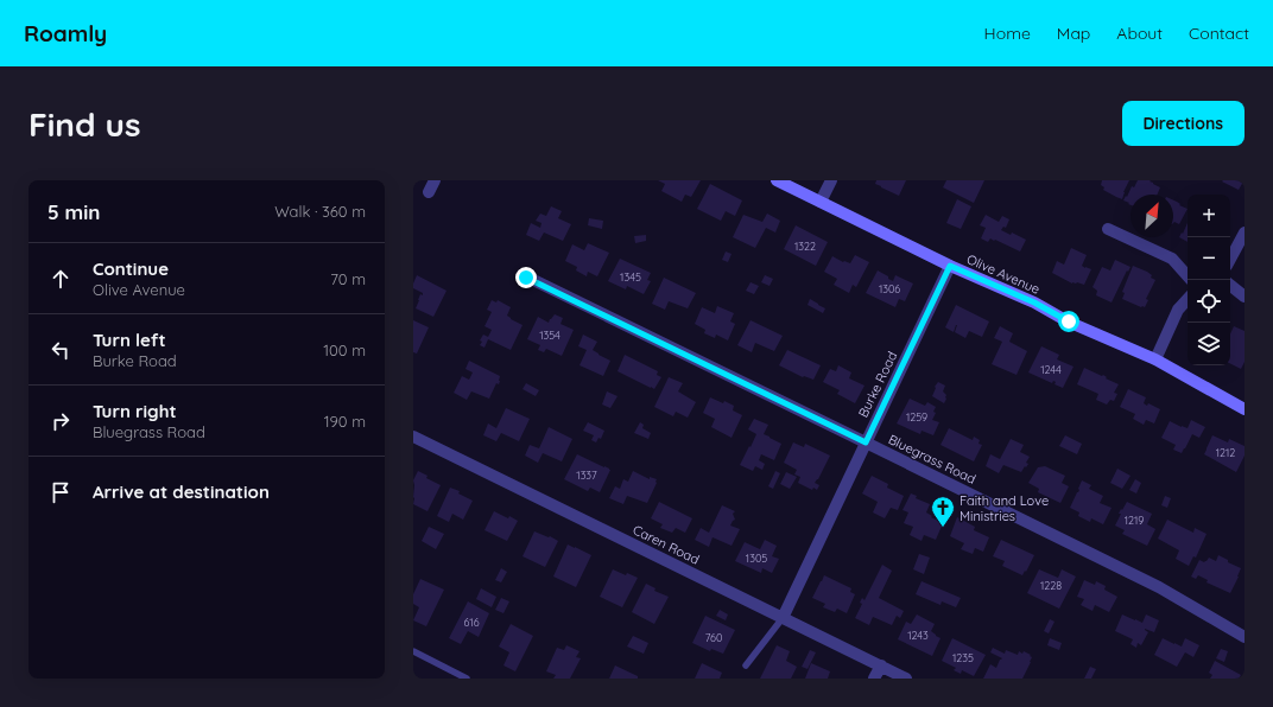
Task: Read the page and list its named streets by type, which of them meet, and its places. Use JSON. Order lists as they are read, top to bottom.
{
  "streets": {
    "main road": ["Olive Avenue"],
    "street": ["Burke Road", "Bluegrass Road", "Caren Road"]
  },
  "crossings": [
    ["Olive Avenue", "Burke Road"],
    ["Burke Road", "Bluegrass Road"],
    ["Burke Road", "Caren Road"]
  ],
  "places": {
    "church": ["Faith and Love Ministries"]
  },
  "house_numbers": [
    "1322",
    "1345",
    "1306",
    "1354",
    "1244",
    "1259",
    "1212",
    "1337",
    "1219",
    "1305",
    "1228",
    "616",
    "1243",
    "760",
    "1235"
  ],
  "north": "top right",
  "page": {
    "header": "Roamly",
    "nav": [
      "Home",
      "Map",
      "About",
      "Contact"
    ],
    "buttons": "Directions",
    "title": "Find us",
    "heading": ["5 min", "Walk · 360 m"],
    "map_buttons": ["+", "−"],
    "list": [
      ["Continue", "Olive Avenue", "70 m"],
      ["Turn left", "Burke Road", "100 m"],
      ["Turn right", "Bluegrass Road", "190 m"],
      "Arrive at destination"
    ]
  }
}
